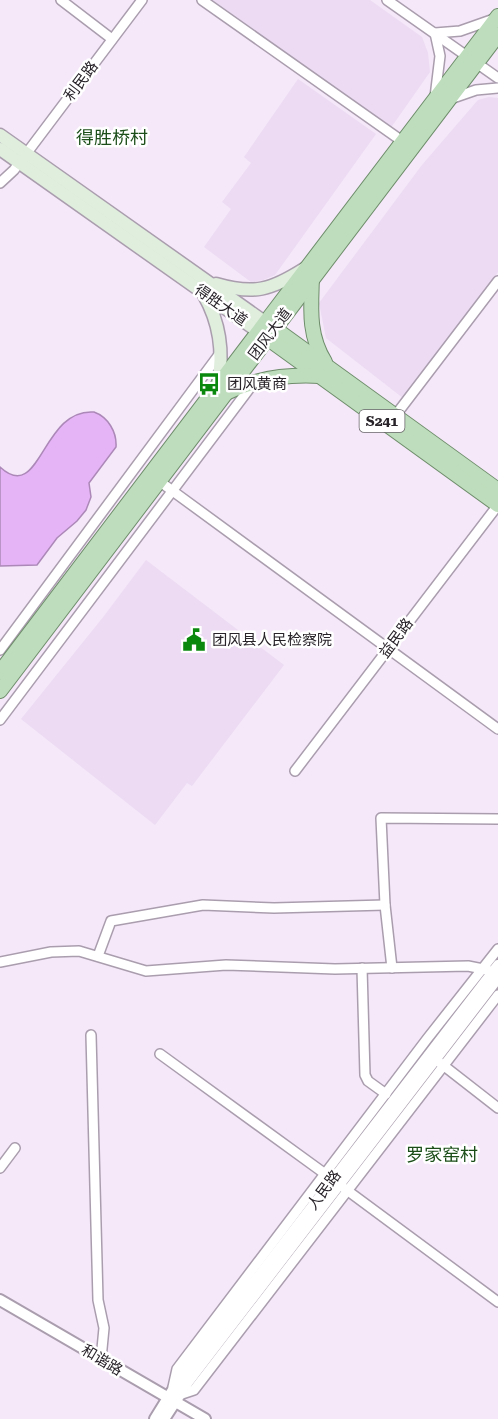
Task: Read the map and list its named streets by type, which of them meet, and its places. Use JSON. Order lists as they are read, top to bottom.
{
  "streets": {
    "main road": ["得胜大道", "团风大道", "S241"],
    "street": [
      "利民路",
      "益民路",
      "人民路",
      "和谐路"
    ]
  },
  "crossings": [
    ["利民路", "得胜大道"],
    ["得胜大道", "团风大道"],
    ["得胜大道", "益民路"],
    ["人民路", "和谐路"]
  ],
  "districts": ["得胜桥村", "罗家窑村"],
  "places": {
    "bus stop": ["团风黄商"],
    "public building": ["团风县人民检察院"]
  }
}
